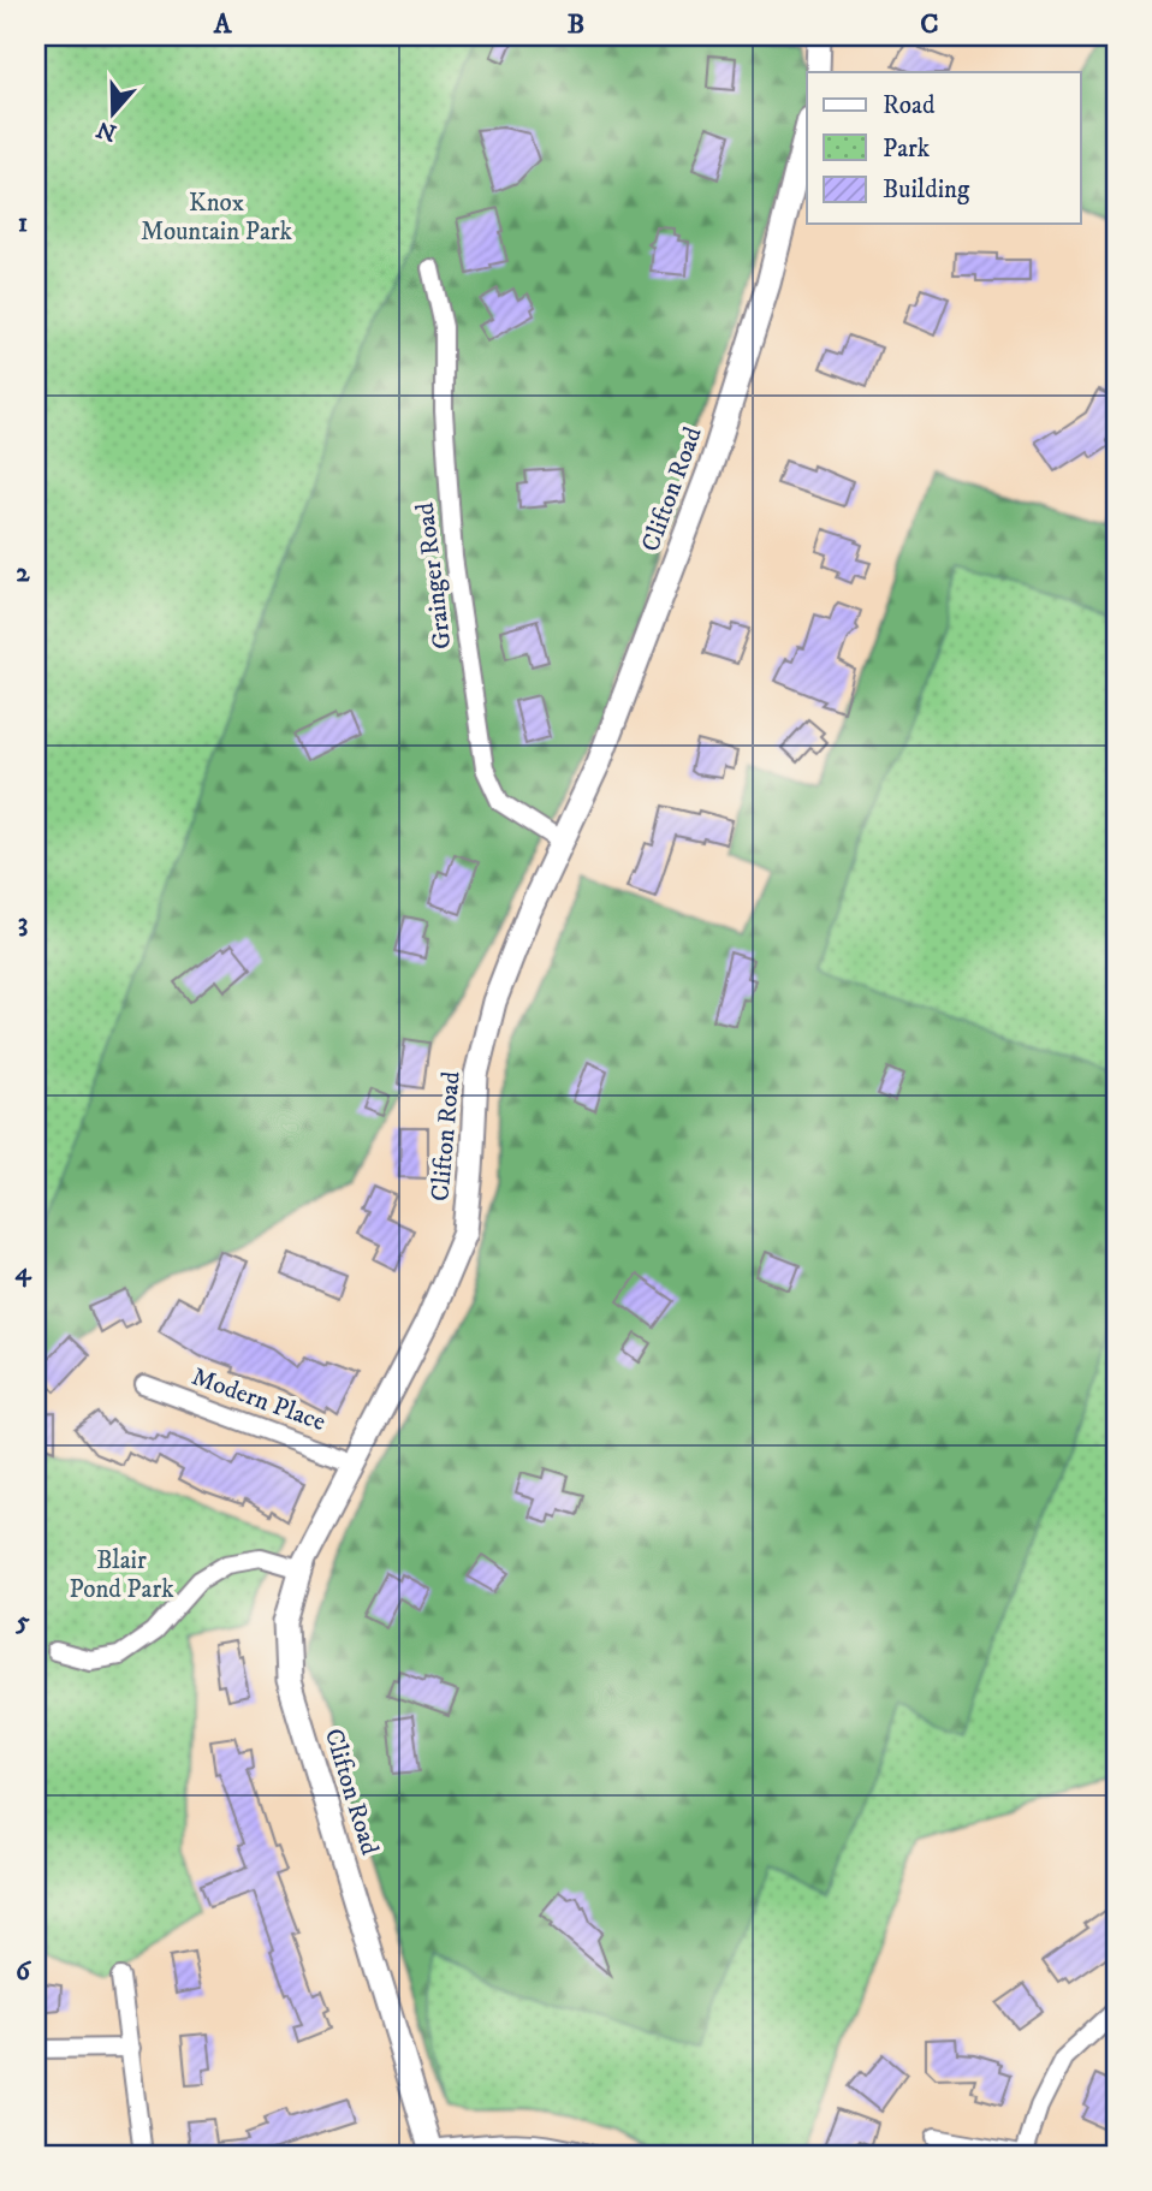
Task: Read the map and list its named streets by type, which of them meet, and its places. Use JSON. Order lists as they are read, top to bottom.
{
  "streets": {
    "main road": ["Clifton Road"],
    "street": ["Grainger Road", "Modern Place"]
  },
  "crossings": [
    ["Clifton Road", "Grainger Road"],
    ["Clifton Road", "Modern Place"]
  ],
  "parks": ["Knox Mountain Park", "Blair Pond Park"],
  "legend": ["Road", "Park", "Building"],
  "north": "bottom",
  "grid": {
    "columns": ["A", "B", "C"],
    "rows": [
      "1",
      "2",
      "3",
      "4",
      "5",
      "6"
    ]
  }
}
